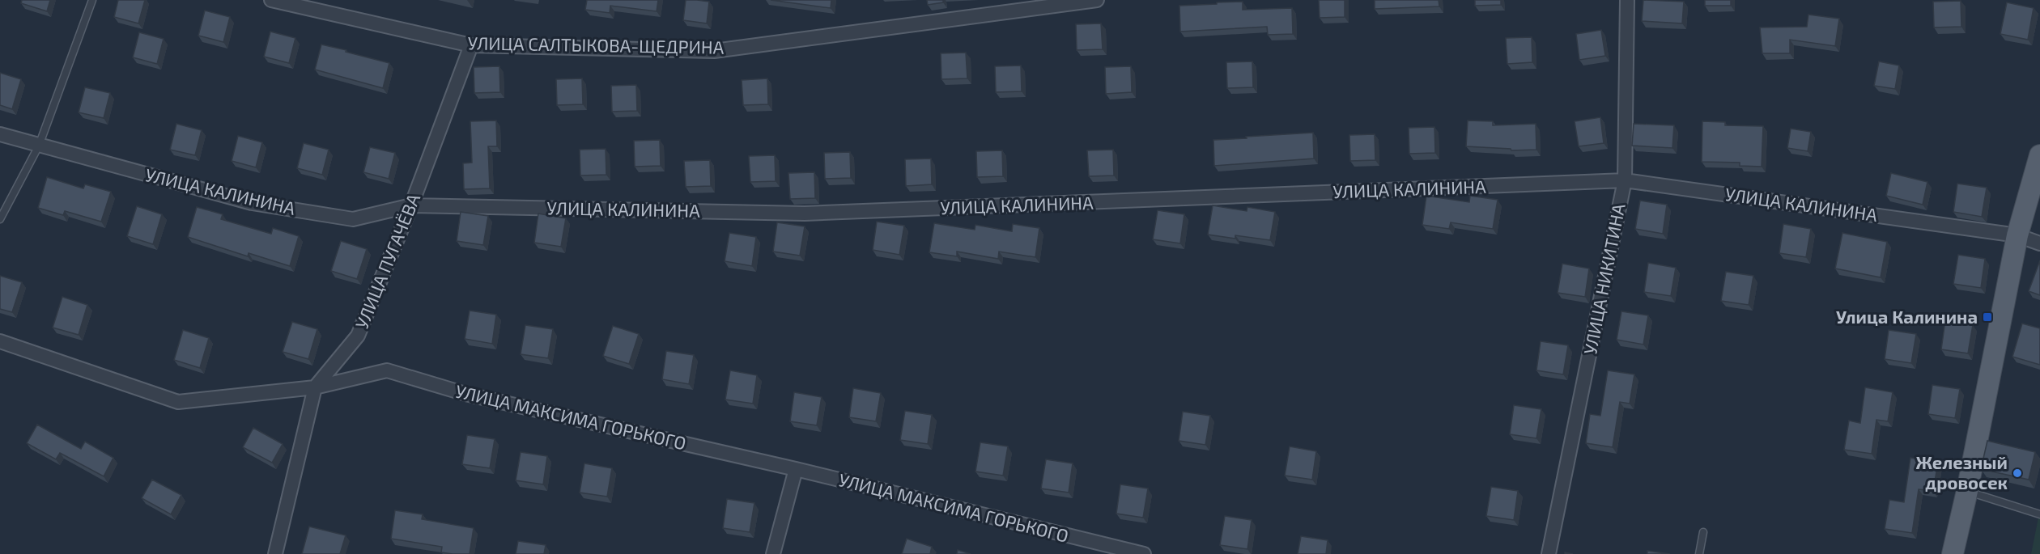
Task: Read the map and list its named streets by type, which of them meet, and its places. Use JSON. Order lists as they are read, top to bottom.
{
  "streets": {
    "street": [
      "УЛИЦА САЛТЫКОВА-ЩЕДРИНА",
      "УЛИЦА КАЛИНИНА",
      "УЛИЦА ПУГАЧЁВА",
      "УЛИЦА НИКИТИНА",
      "УЛИЦА МАКСИМА ГОРЬКОГО"
    ]
  },
  "crossings": [
    ["УЛИЦА САЛТЫКОВА-ЩЕДРИНА", "УЛИЦА ПУГАЧЁВА"],
    ["УЛИЦА КАЛИНИНА", "УЛИЦА ПУГАЧЁВА"],
    ["УЛИЦА КАЛИНИНА", "УЛИЦА НИКИТИНА"],
    ["УЛИЦА ПУГАЧЁВА", "УЛИЦА МАКСИМА ГОРЬКОГО"]
  ],
  "places": {
    "transit": ["Улица Калинина"],
    "other": ["Железный дровосек"]
  }
}
